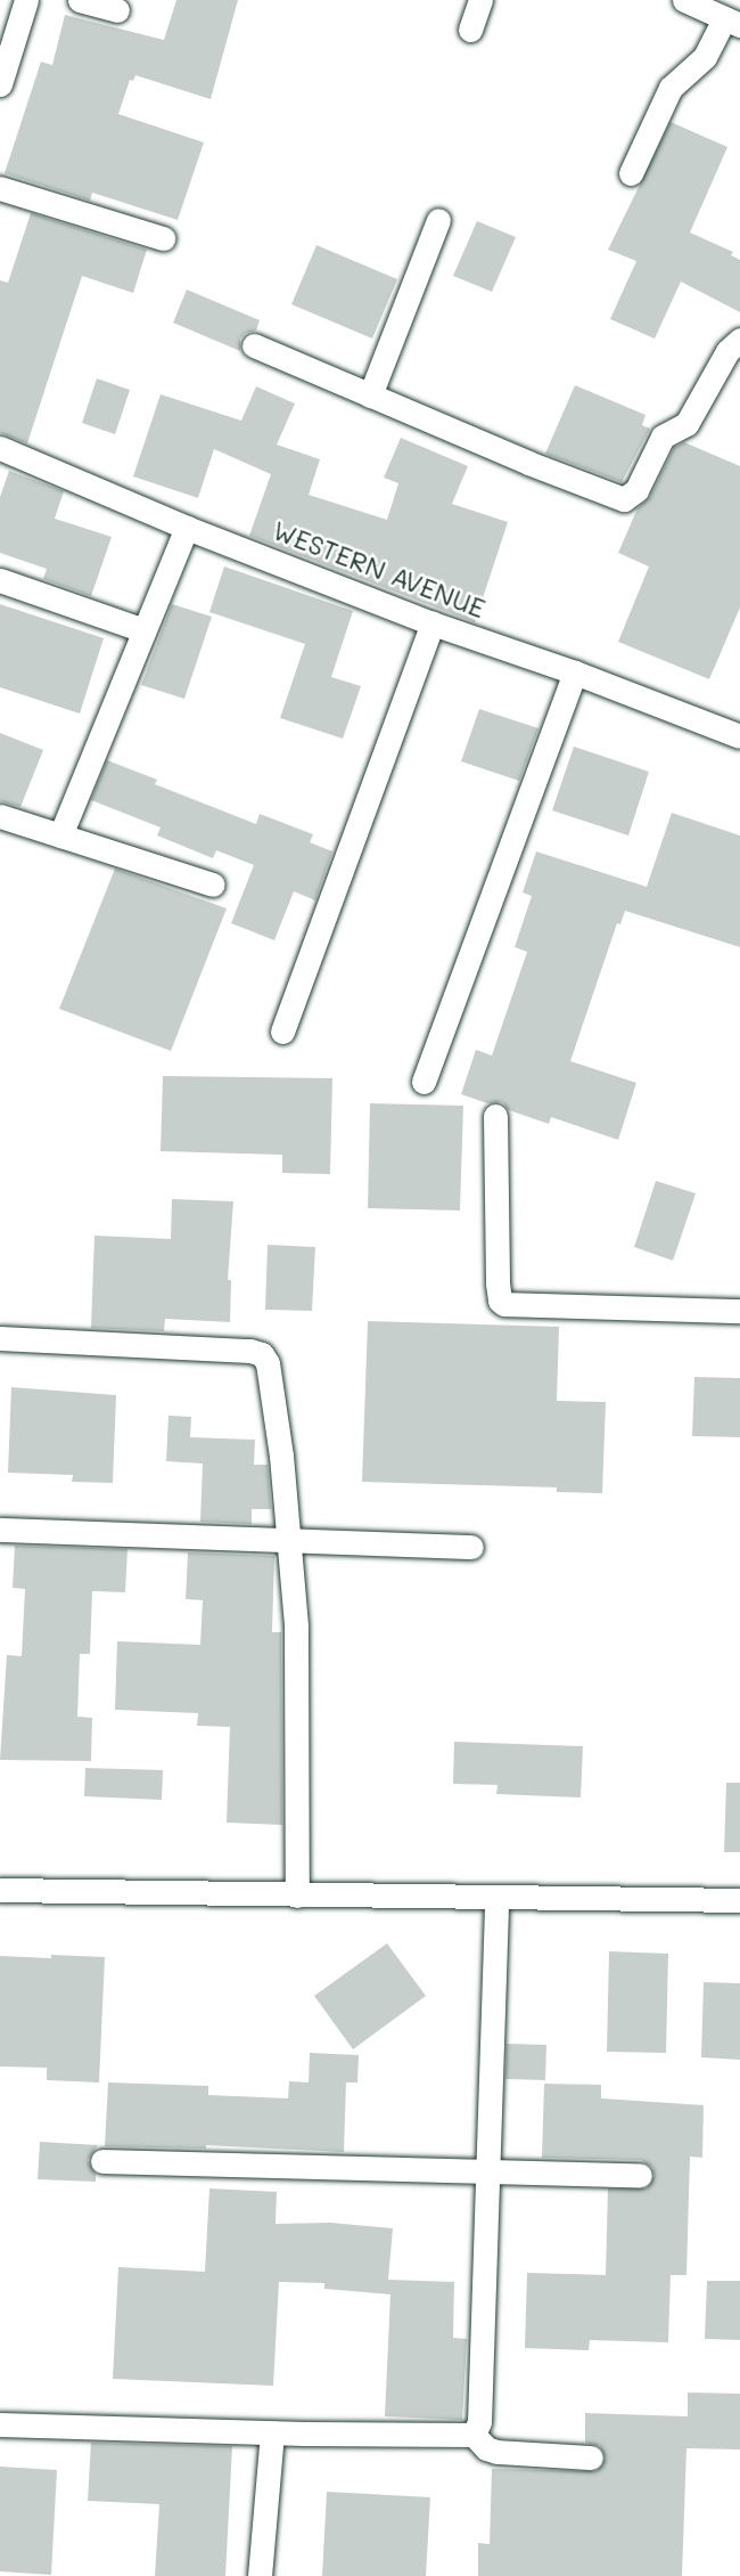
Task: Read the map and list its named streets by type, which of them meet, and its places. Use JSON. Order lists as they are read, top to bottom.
{
  "streets": {
    "street": ["WESTERN AVENUE"]
  }
}
